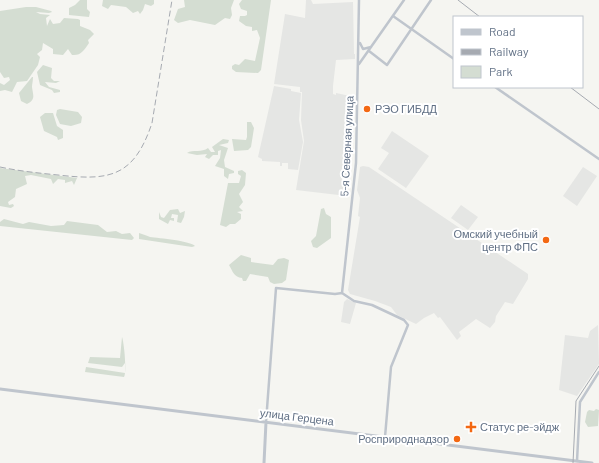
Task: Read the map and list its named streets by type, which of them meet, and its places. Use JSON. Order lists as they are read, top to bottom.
{
  "streets": {
    "main road": ["5-я Северная улица", "улица Герцена"]
  },
  "places": {
    "other": ["РЭО ГИБДД", "Омский учебный центр ФПС", "Росприроднадзор"],
    "health": ["Статус ре-эйдж"]
  },
  "legend": ["Road", "Railway", "Park"]
}
